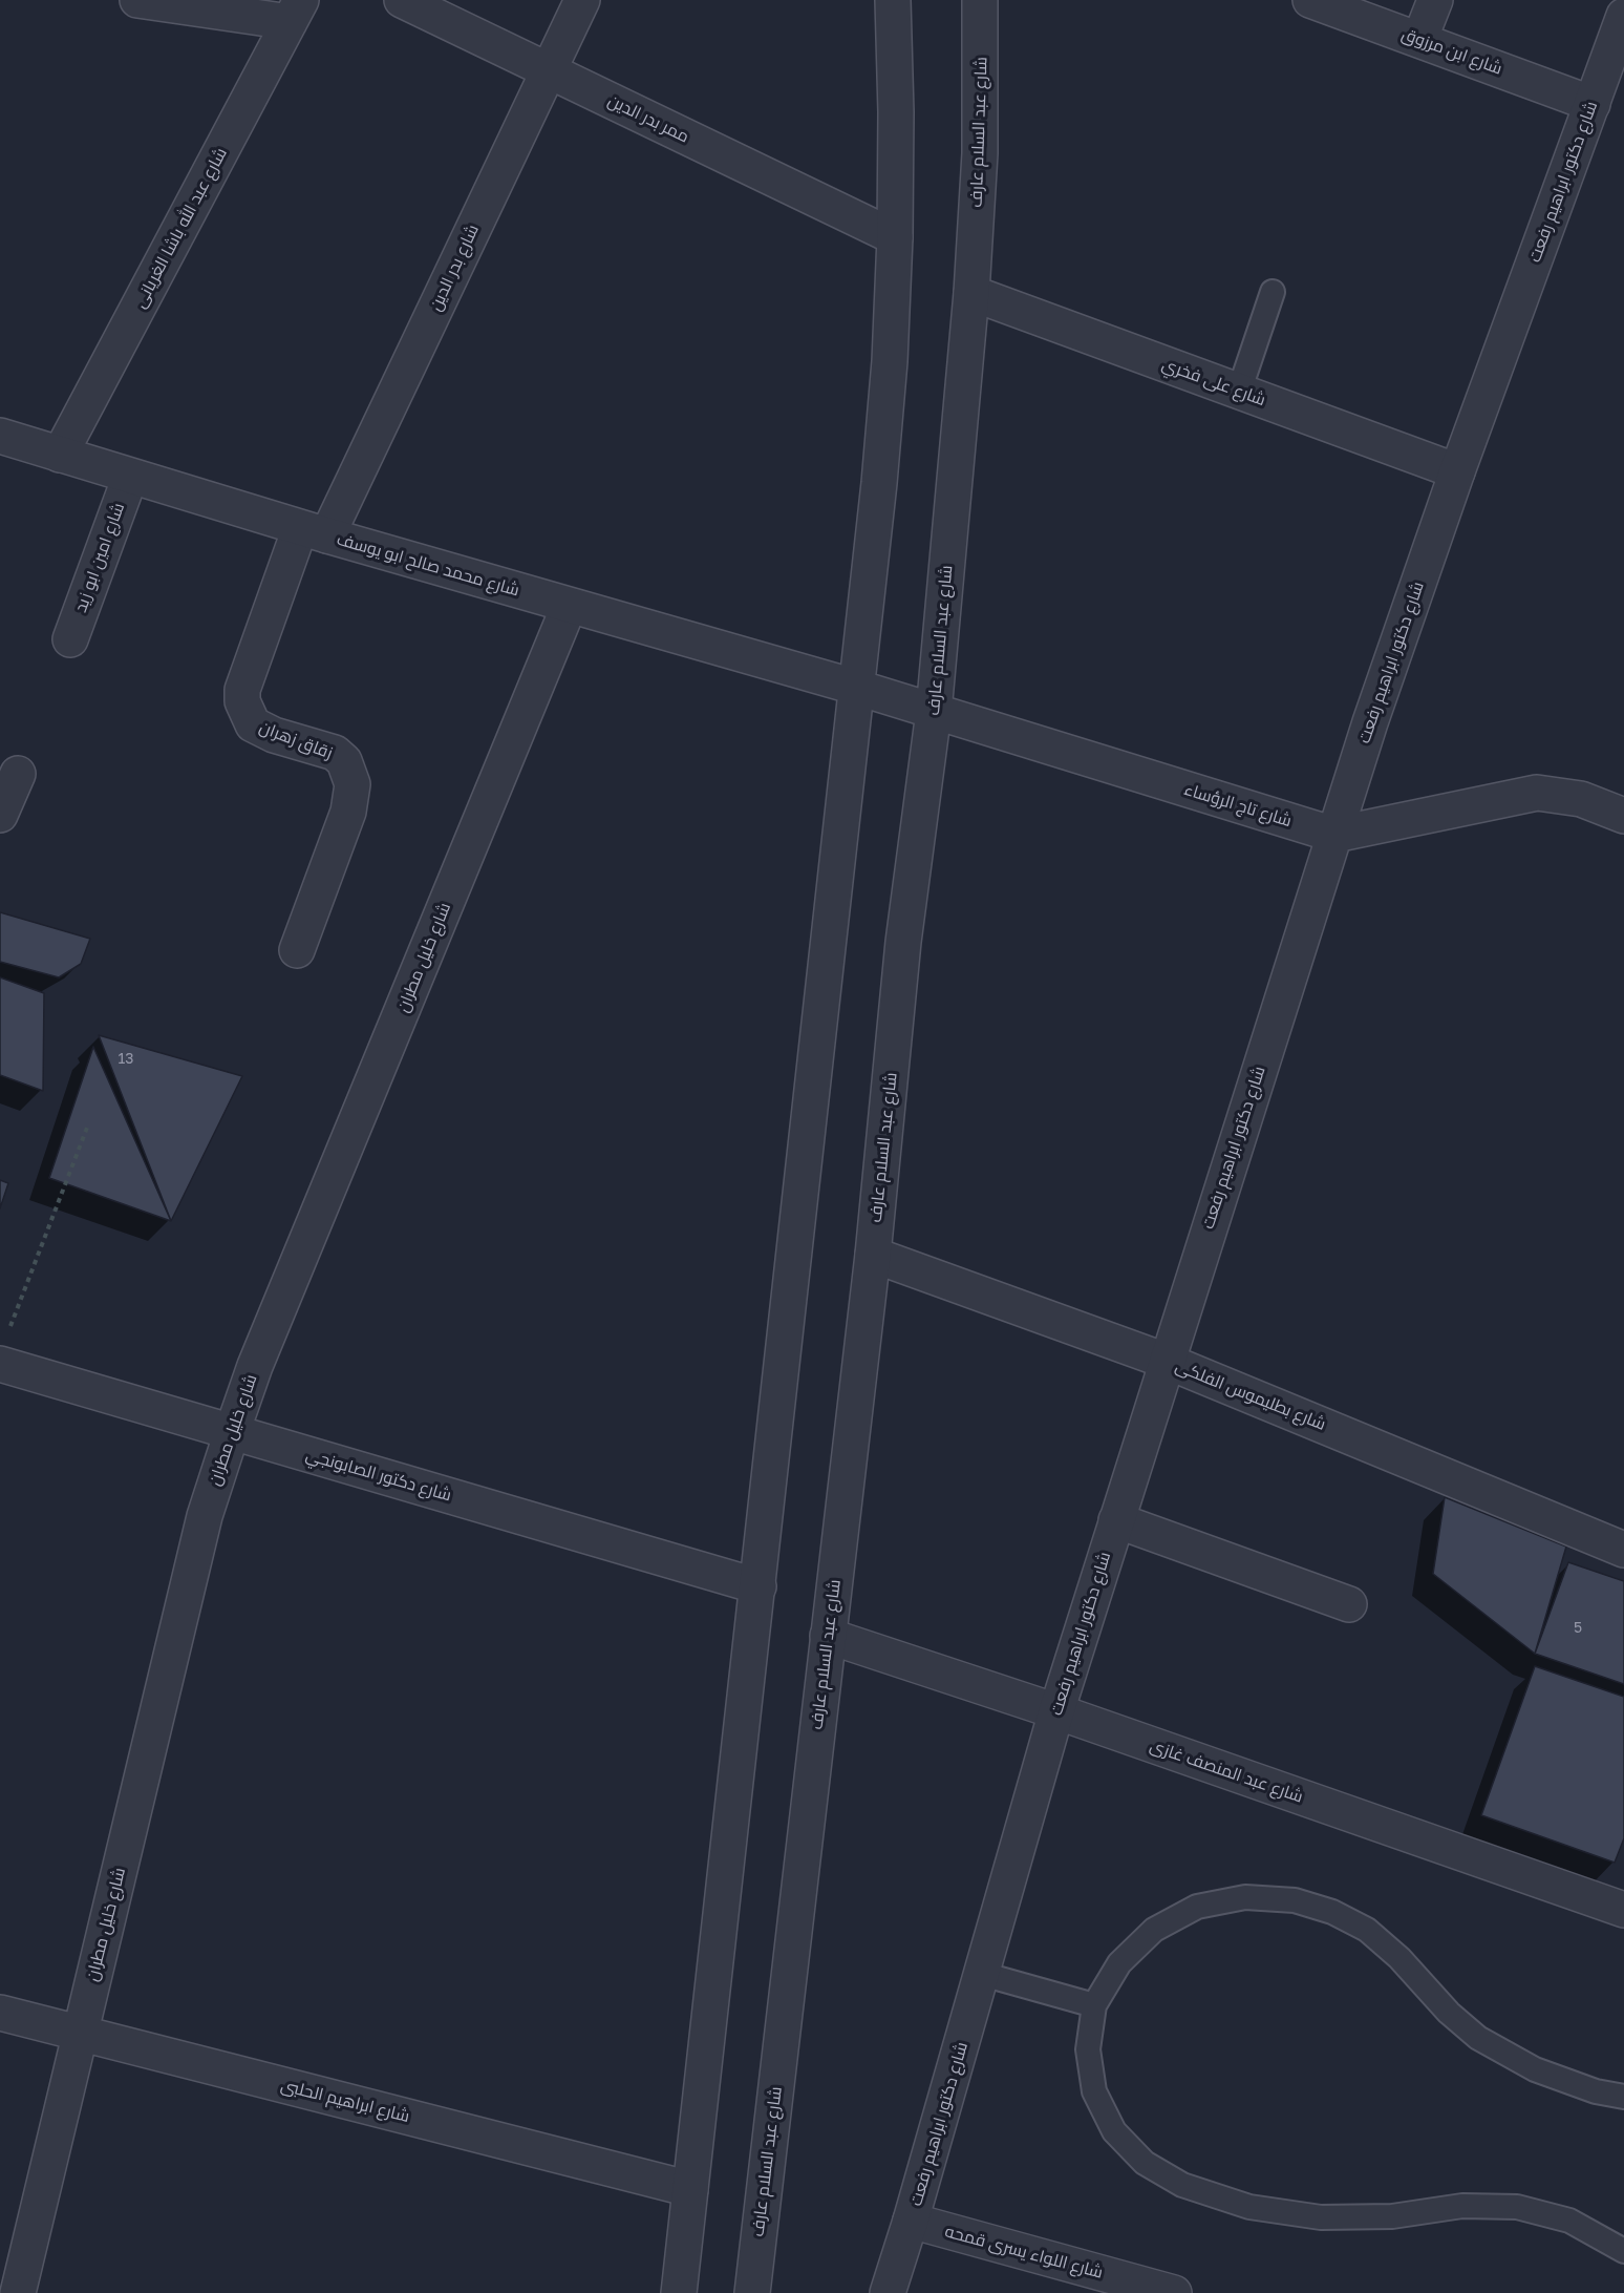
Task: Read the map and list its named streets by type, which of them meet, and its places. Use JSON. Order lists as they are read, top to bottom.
{
  "streets": {
    "street": [
      "شارع ابن مرزوق",
      "ممر بدر الدين",
      "شارع عبد السلام عارف",
      "شارع دكتور ابراهيم رفعت",
      "شارع عبد الله باشا الغريانى",
      "شارع بدر الدين",
      "شارع على فخري",
      "شارع امين ابو زيد",
      "شارع محمد صالح ابو يوسف",
      "زقاق زهران",
      "شارع تاج الرؤساء",
      "شارع خليل مطران",
      "شارع بطليموس الفلكى",
      "شارع دكتور الصابونجي",
      "شارع عبد المنصف غازى",
      "شارع ابراهيم الحلبى",
      "شارع اللواء يسرى قمحه"
    ]
  },
  "crossings": [
    ["شارع ابن مرزوق", "شارع دكتور ابراهيم رفعت"],
    ["ممر بدر الدين", "شارع بدر الدين"],
    ["شارع عبد السلام عارف", "شارع على فخري"],
    ["شارع عبد السلام عارف", "شارع تاج الرؤساء"],
    ["شارع عبد السلام عارف", "شارع بطليموس الفلكى"],
    ["شارع عبد السلام عارف", "شارع عبد المنصف غازى"],
    ["شارع دكتور ابراهيم رفعت", "شارع على فخري"],
    ["شارع دكتور ابراهيم رفعت", "شارع تاج الرؤساء"],
    ["شارع دكتور ابراهيم رفعت", "شارع بطليموس الفلكى"],
    ["شارع دكتور ابراهيم رفعت", "شارع عبد المنصف غازى"],
    ["شارع دكتور ابراهيم رفعت", "شارع اللواء يسرى قمحه"],
    ["شارع عبد الله باشا الغريانى", "شارع محمد صالح ابو يوسف"],
    ["شارع بدر الدين", "شارع محمد صالح ابو يوسف"],
    ["شارع بدر الدين", "زقاق زهران"],
    ["شارع امين ابو زيد", "شارع محمد صالح ابو يوسف"],
    ["شارع محمد صالح ابو يوسف", "زقاق زهران"],
    ["شارع محمد صالح ابو يوسف", "شارع تاج الرؤساء"],
    ["شارع محمد صالح ابو يوسف", "شارع خليل مطران"],
    ["شارع خليل مطران", "شارع دكتور الصابونجي"],
    ["شارع خليل مطران", "شارع ابراهيم الحلبى"]
  ],
  "house_numbers": ["13", "5"]
}
